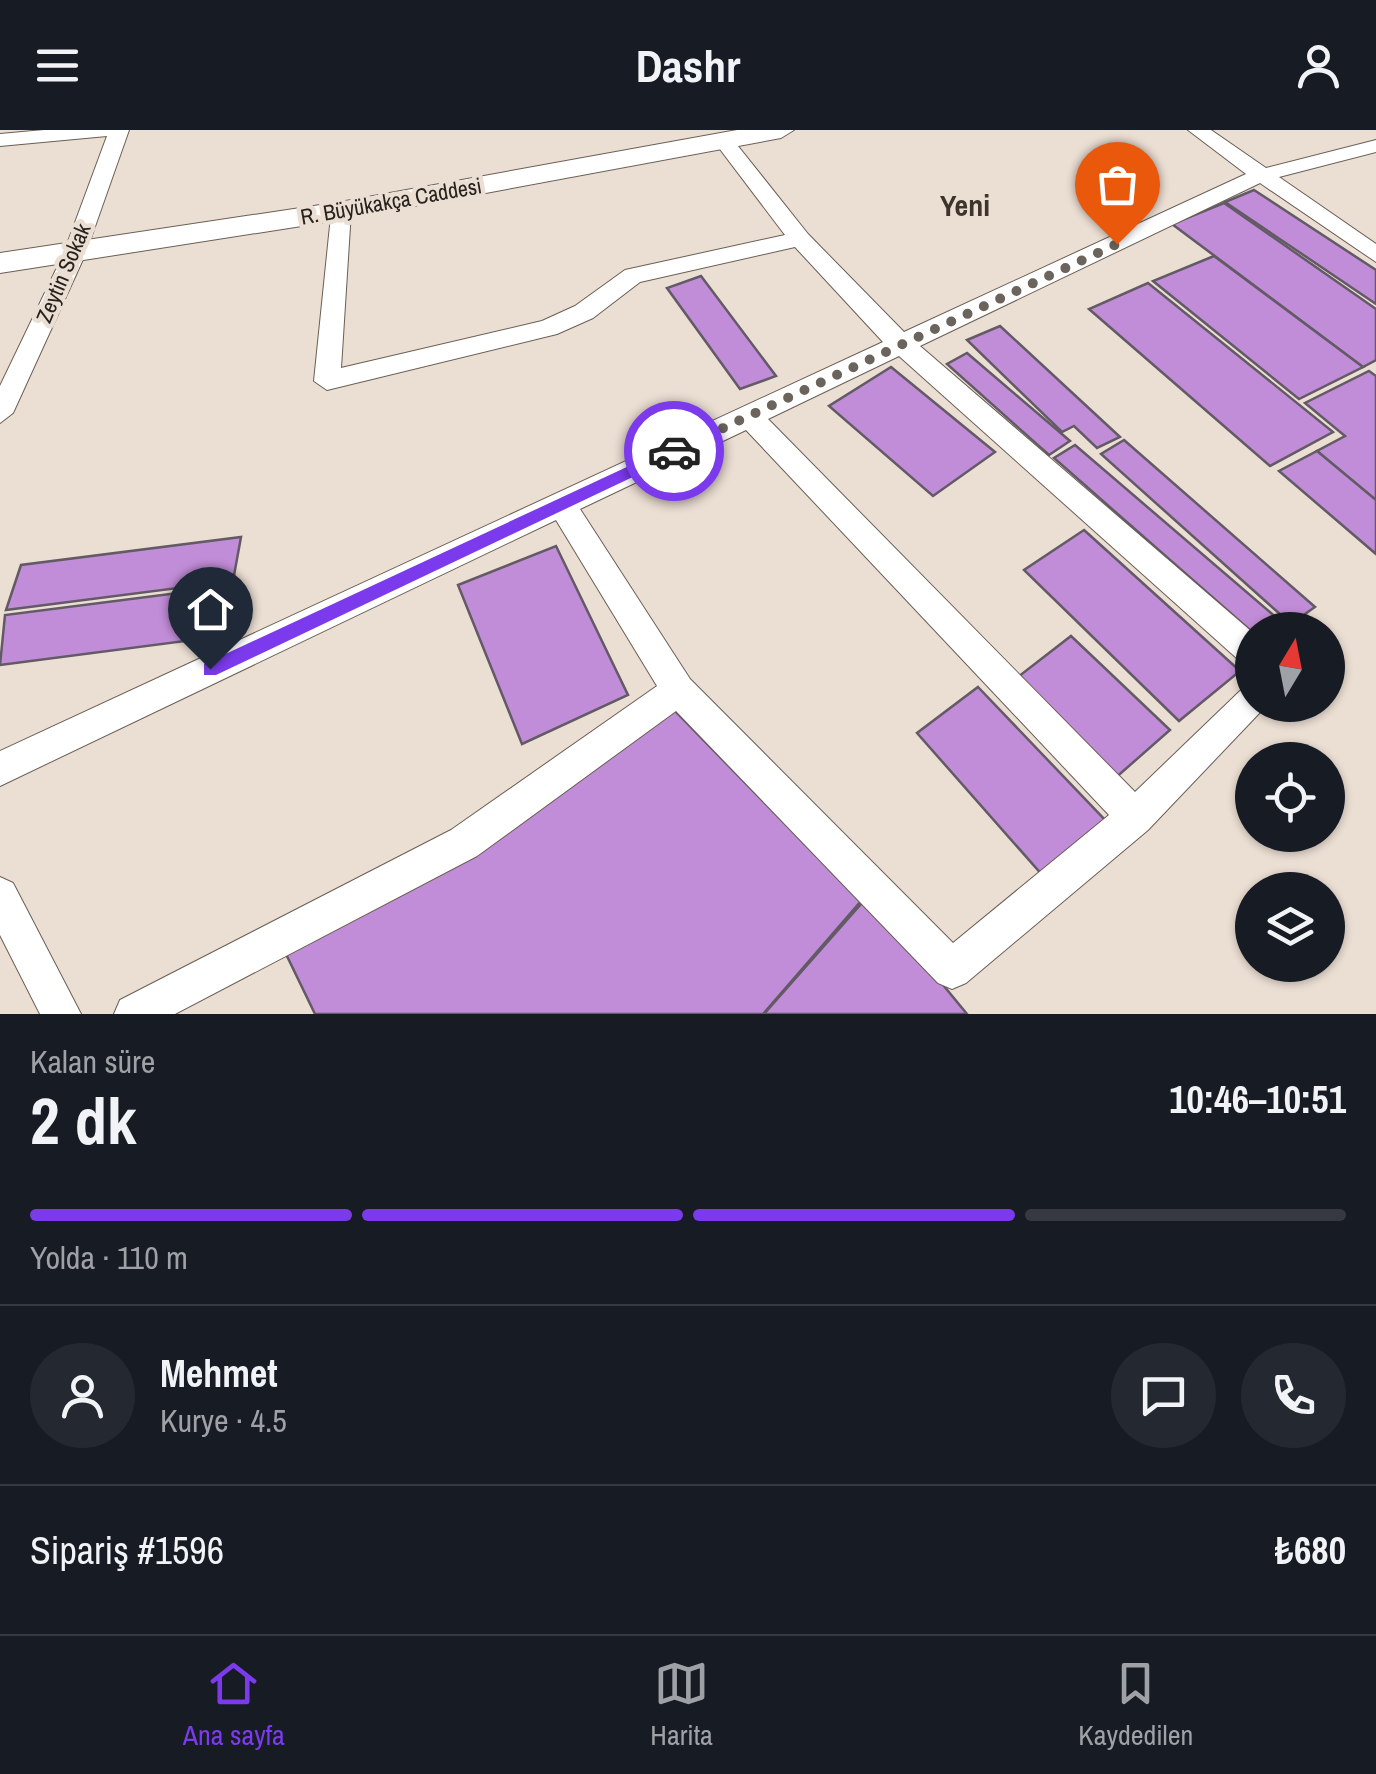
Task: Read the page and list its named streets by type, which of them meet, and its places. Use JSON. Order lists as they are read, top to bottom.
{
  "streets": {
    "street": ["R. Büyükakça Caddesi", "Zeytin Sokak"]
  },
  "crossings": [
    ["R. Büyükakça Caddesi", "Zeytin Sokak"]
  ],
  "districts": ["Yeni"],
  "north": "top",
  "page": {
    "header": "Dashr",
    "heading": ["2 dk", "Kalan süre", "10:46–10:51"],
    "panel": [
      "Mehmet",
      "Kurye · 4.5",
      "Sipariş #1596",
      "₺680"
    ],
    "bar": "Yolda · 110 m",
    "tabs": ["Ana sayfa", "Harita", "Kaydedilen"]
  }
}
